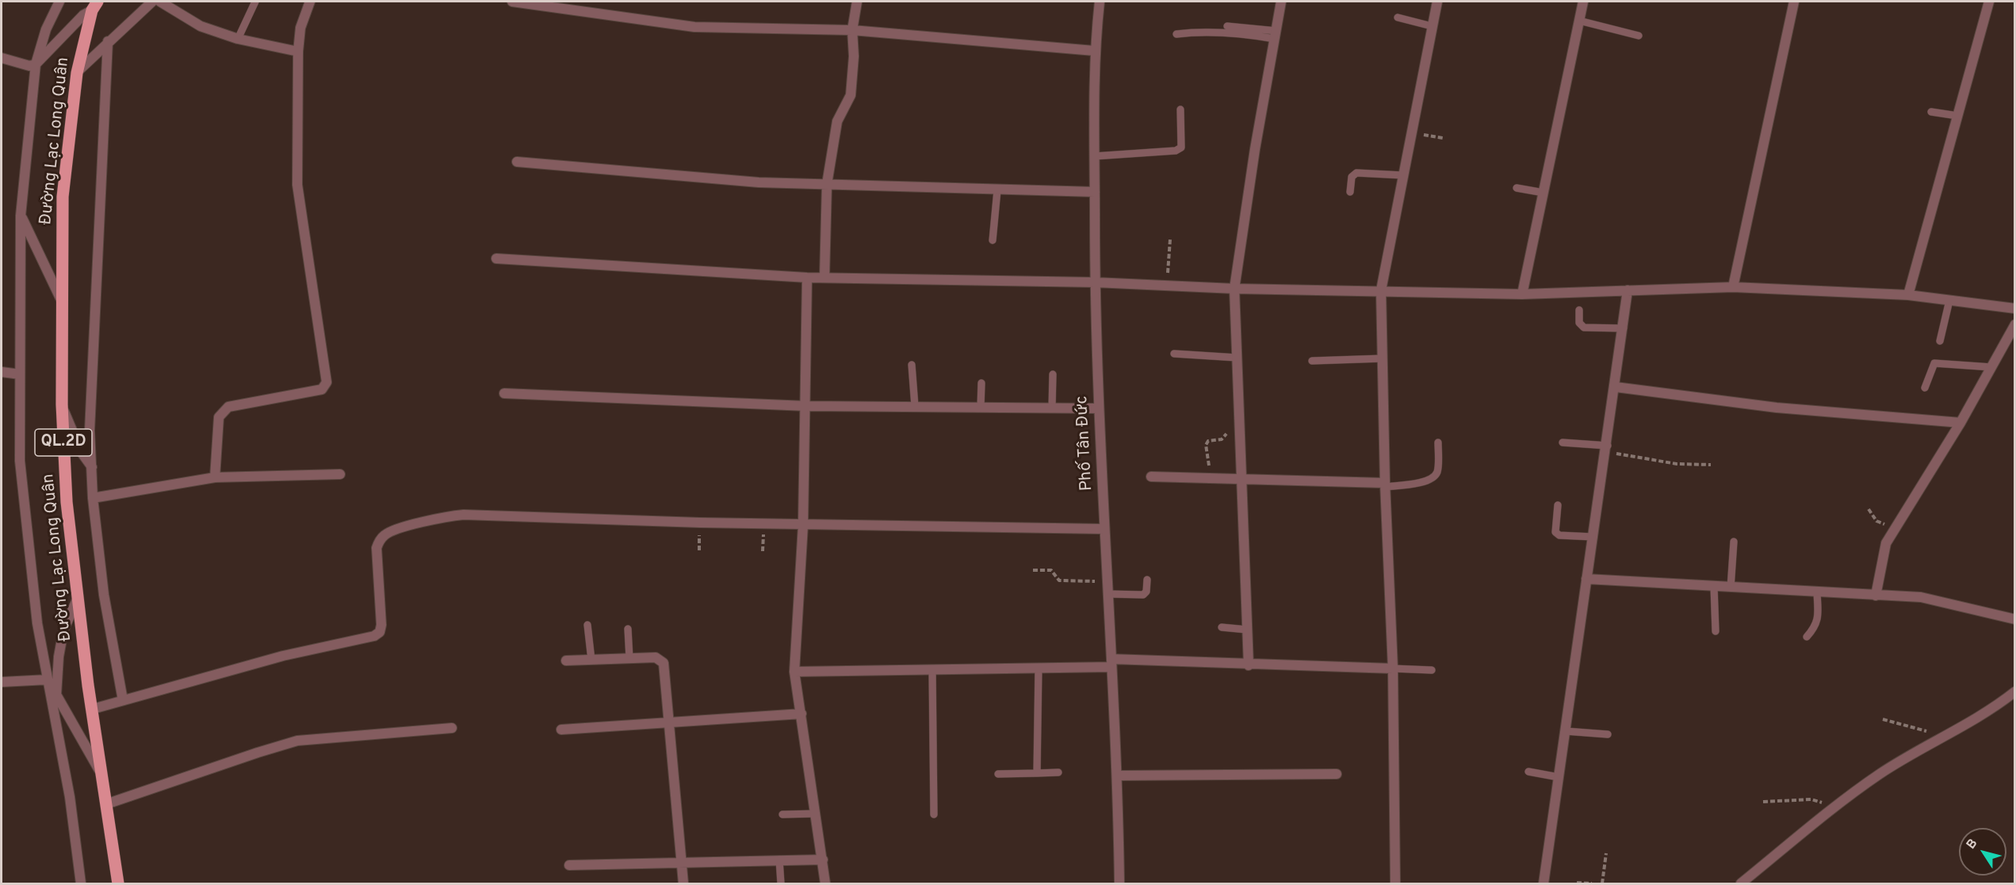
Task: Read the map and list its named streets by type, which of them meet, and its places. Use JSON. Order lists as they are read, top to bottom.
{
  "streets": {
    "main road": ["Đường Lạc Long Quân", "QL.2D"],
    "street": ["Phố Tân Đức"]
  },
  "north": "top left"
}
